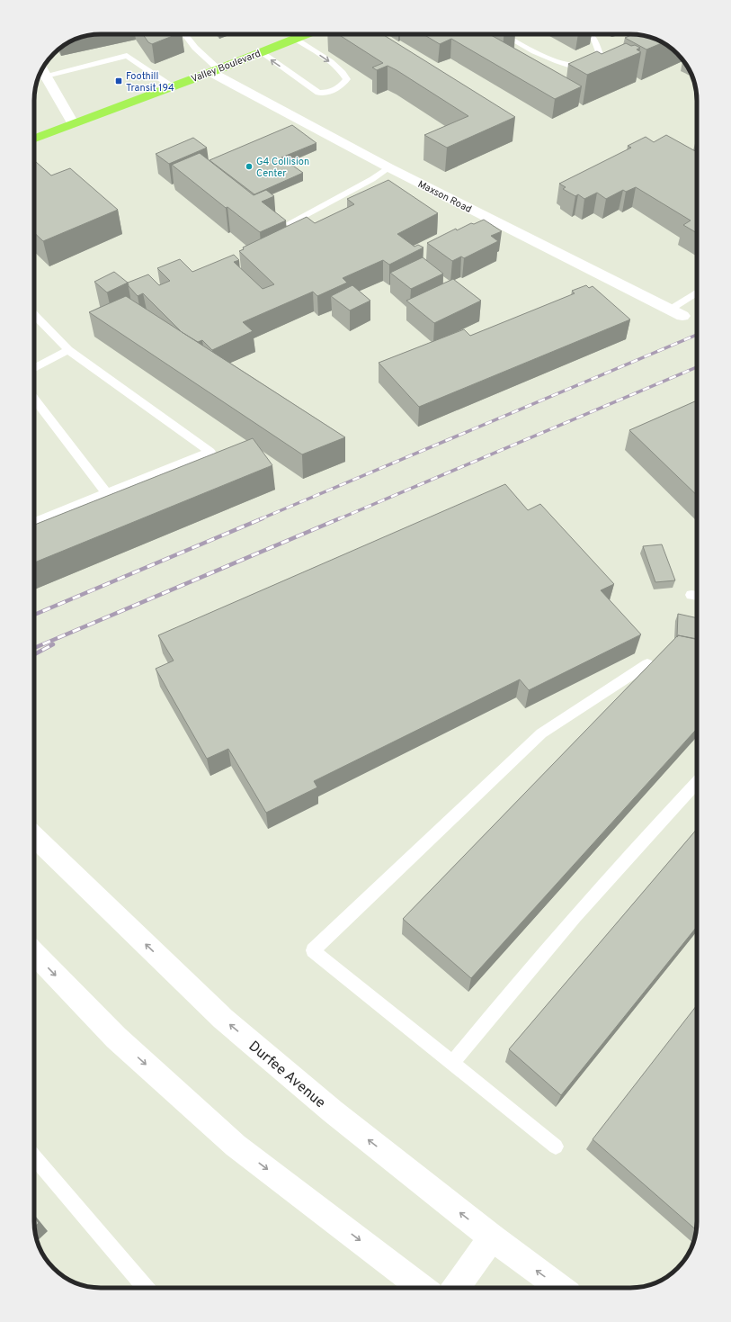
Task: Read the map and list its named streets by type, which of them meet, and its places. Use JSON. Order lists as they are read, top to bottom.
{
  "streets": {
    "main road": ["Valley Boulevard"],
    "street": ["Maxson Road", "Durfee Avenue"]
  },
  "crossings": [
    ["Valley Boulevard", "Maxson Road"]
  ],
  "places": {
    "transit": ["Foothill Transit 194"],
    "other": ["G4 Collision Center"]
  }
}
